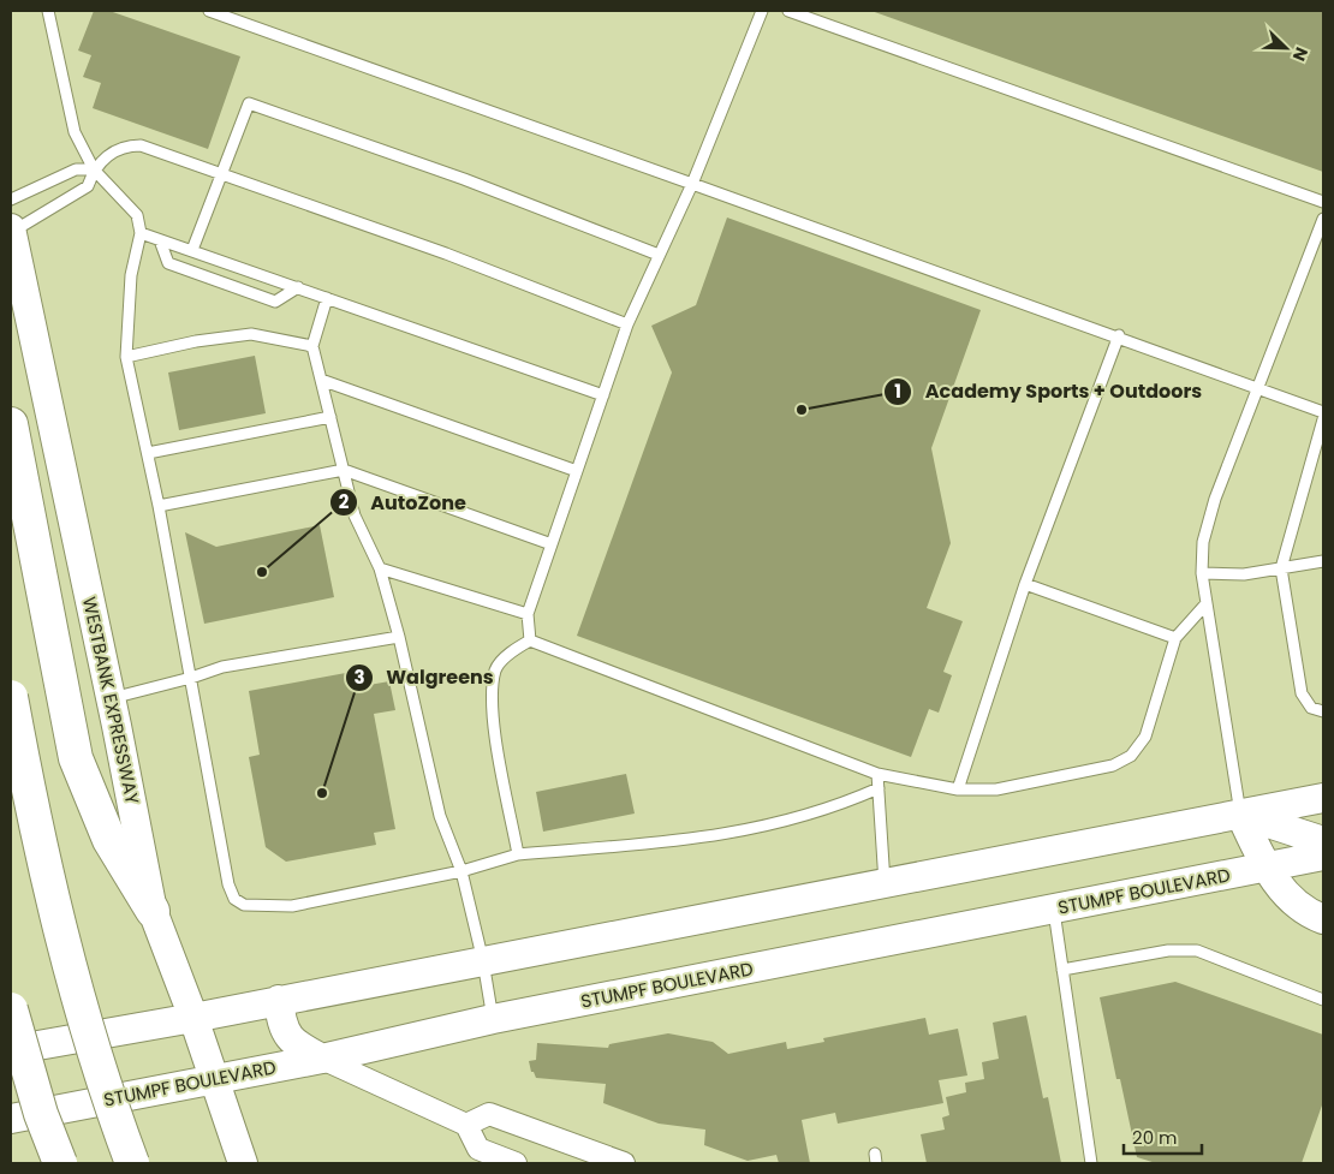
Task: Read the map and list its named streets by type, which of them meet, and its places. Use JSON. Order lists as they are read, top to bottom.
{
  "streets": {
    "main road": ["WESTBANK EXPRESSWAY", "STUMPF BOULEVARD"]
  },
  "crossings": [
    ["WESTBANK EXPRESSWAY", "STUMPF BOULEVARD"]
  ],
  "places": ["Academy Sports + Outdoors", "AutoZone", "Walgreens"],
  "scale_bar": "20 m",
  "north": "bottom right"
}
